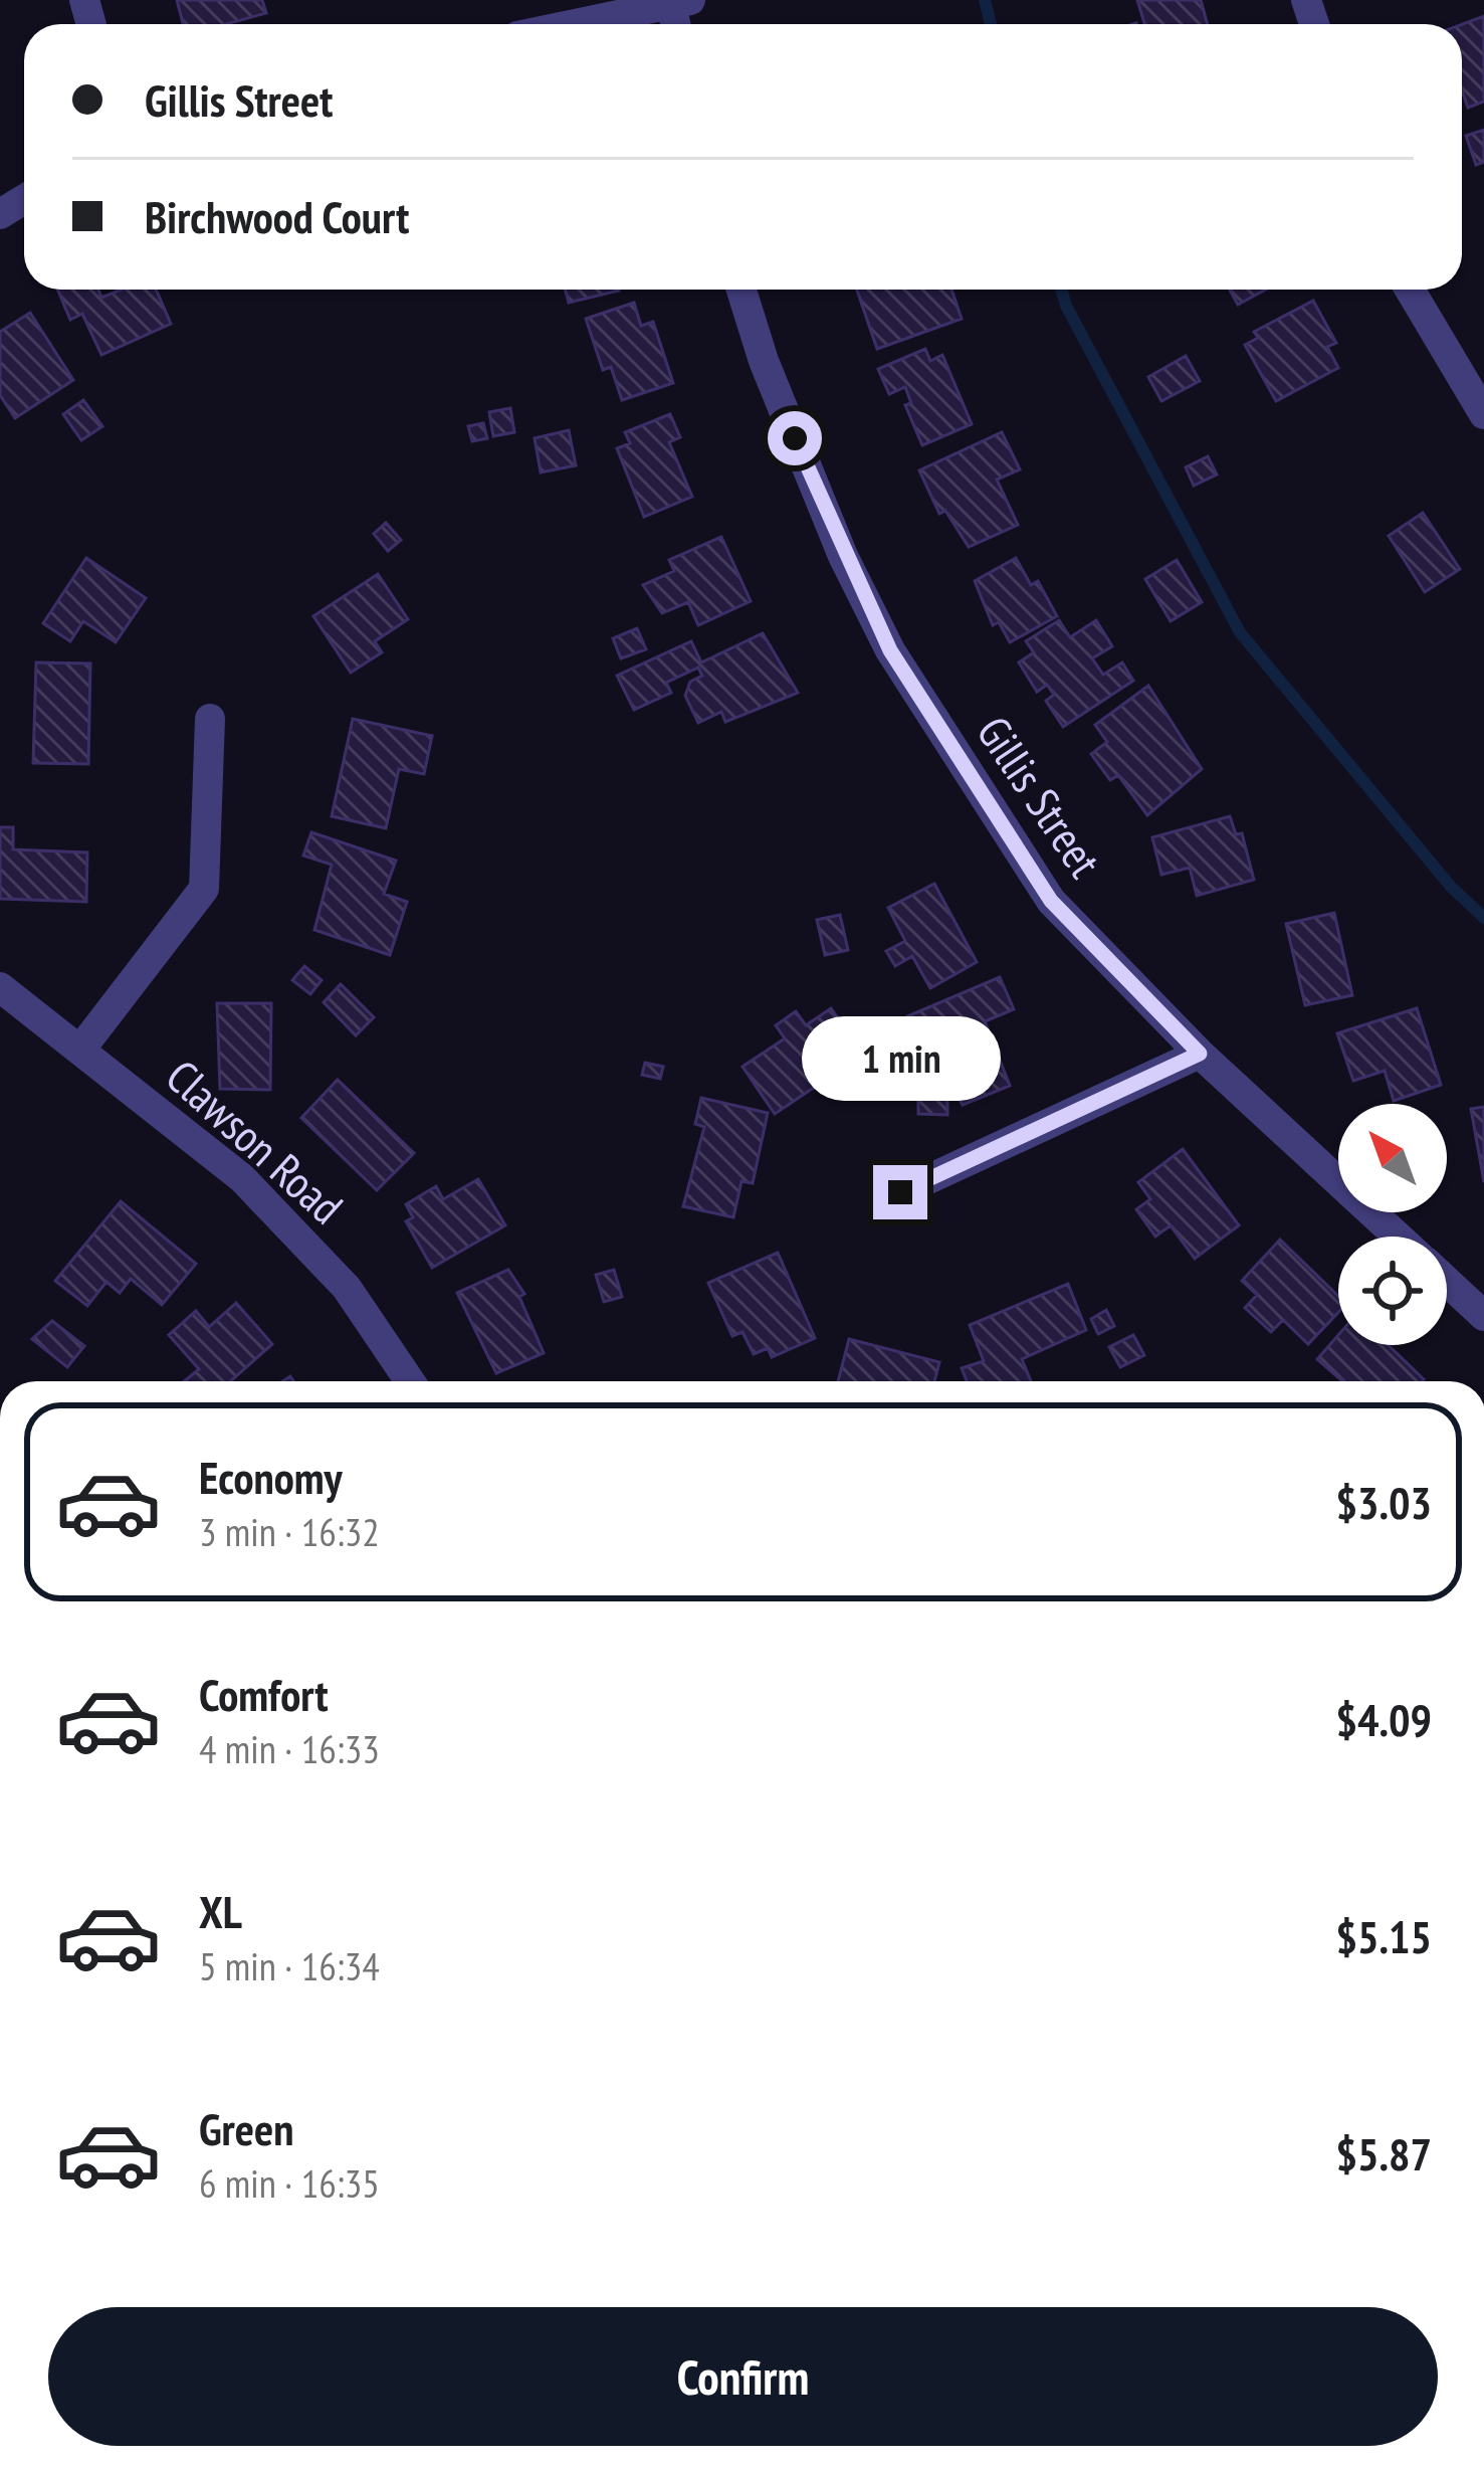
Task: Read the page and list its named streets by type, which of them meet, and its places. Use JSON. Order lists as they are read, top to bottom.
{
  "streets": {
    "street": ["Gillis Street", "Clawson Road"]
  },
  "north": "top left",
  "page": {
    "banner": ["Gillis Street", "Birchwood Court"],
    "bubble": "1 min",
    "list": [
      {
        "name": "Economy",
        "note": "3 min · 16:32",
        "value": "$3.03"
      },
      {
        "name": "Comfort",
        "note": "4 min · 16:33",
        "value": "$4.09"
      },
      {
        "name": "XL",
        "note": "5 min · 16:34",
        "value": "$5.15"
      },
      {
        "name": "Green",
        "note": "6 min · 16:35",
        "value": "$5.87"
      }
    ],
    "buttons": "Confirm"
  }
}
